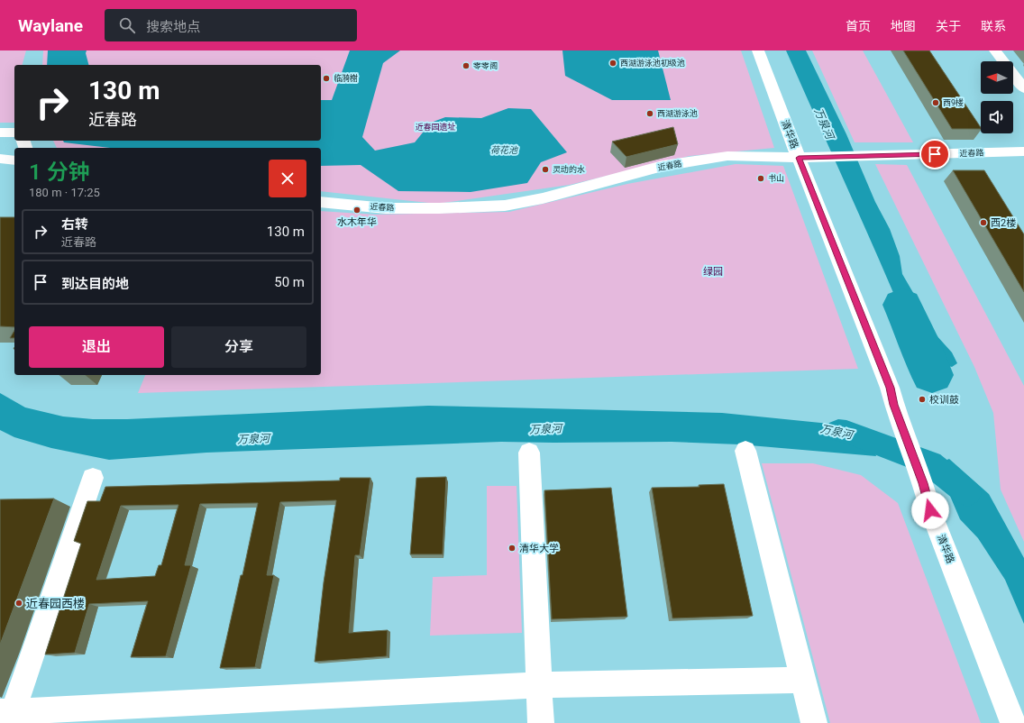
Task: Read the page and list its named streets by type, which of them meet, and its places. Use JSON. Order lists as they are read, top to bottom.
{
  "streets": {
    "street": ["清华路", "近春路"]
  },
  "crossings": [
    ["清华路", "近春路"]
  ],
  "water": ["万泉河", "荷花池"],
  "parks": ["近春园遗址", "绿园"],
  "places": [
    "西湖游泳池初级池",
    "零零阁",
    "临漪榭",
    "西9楼",
    "西湖游泳池",
    "灵动的水",
    "书山",
    "水木年华",
    "西2楼",
    "校训鼓",
    "清华大学",
    "近春园西楼"
  ],
  "north": "left",
  "page": {
    "header": "Waylane",
    "search": "搜索地点",
    "nav": [
      "首页",
      "地图",
      "关于",
      "联系"
    ],
    "turn": ["130 m", "近春路"],
    "heading": ["1 分钟", "180 m · 17:25"],
    "list": [
      {
        "name": "右转",
        "note": "近春路",
        "value": "130 m"
      },
      {
        "name": "到达目的地",
        "value": "50 m"
      }
    ],
    "buttons": ["退出", "分享"]
  }
}
